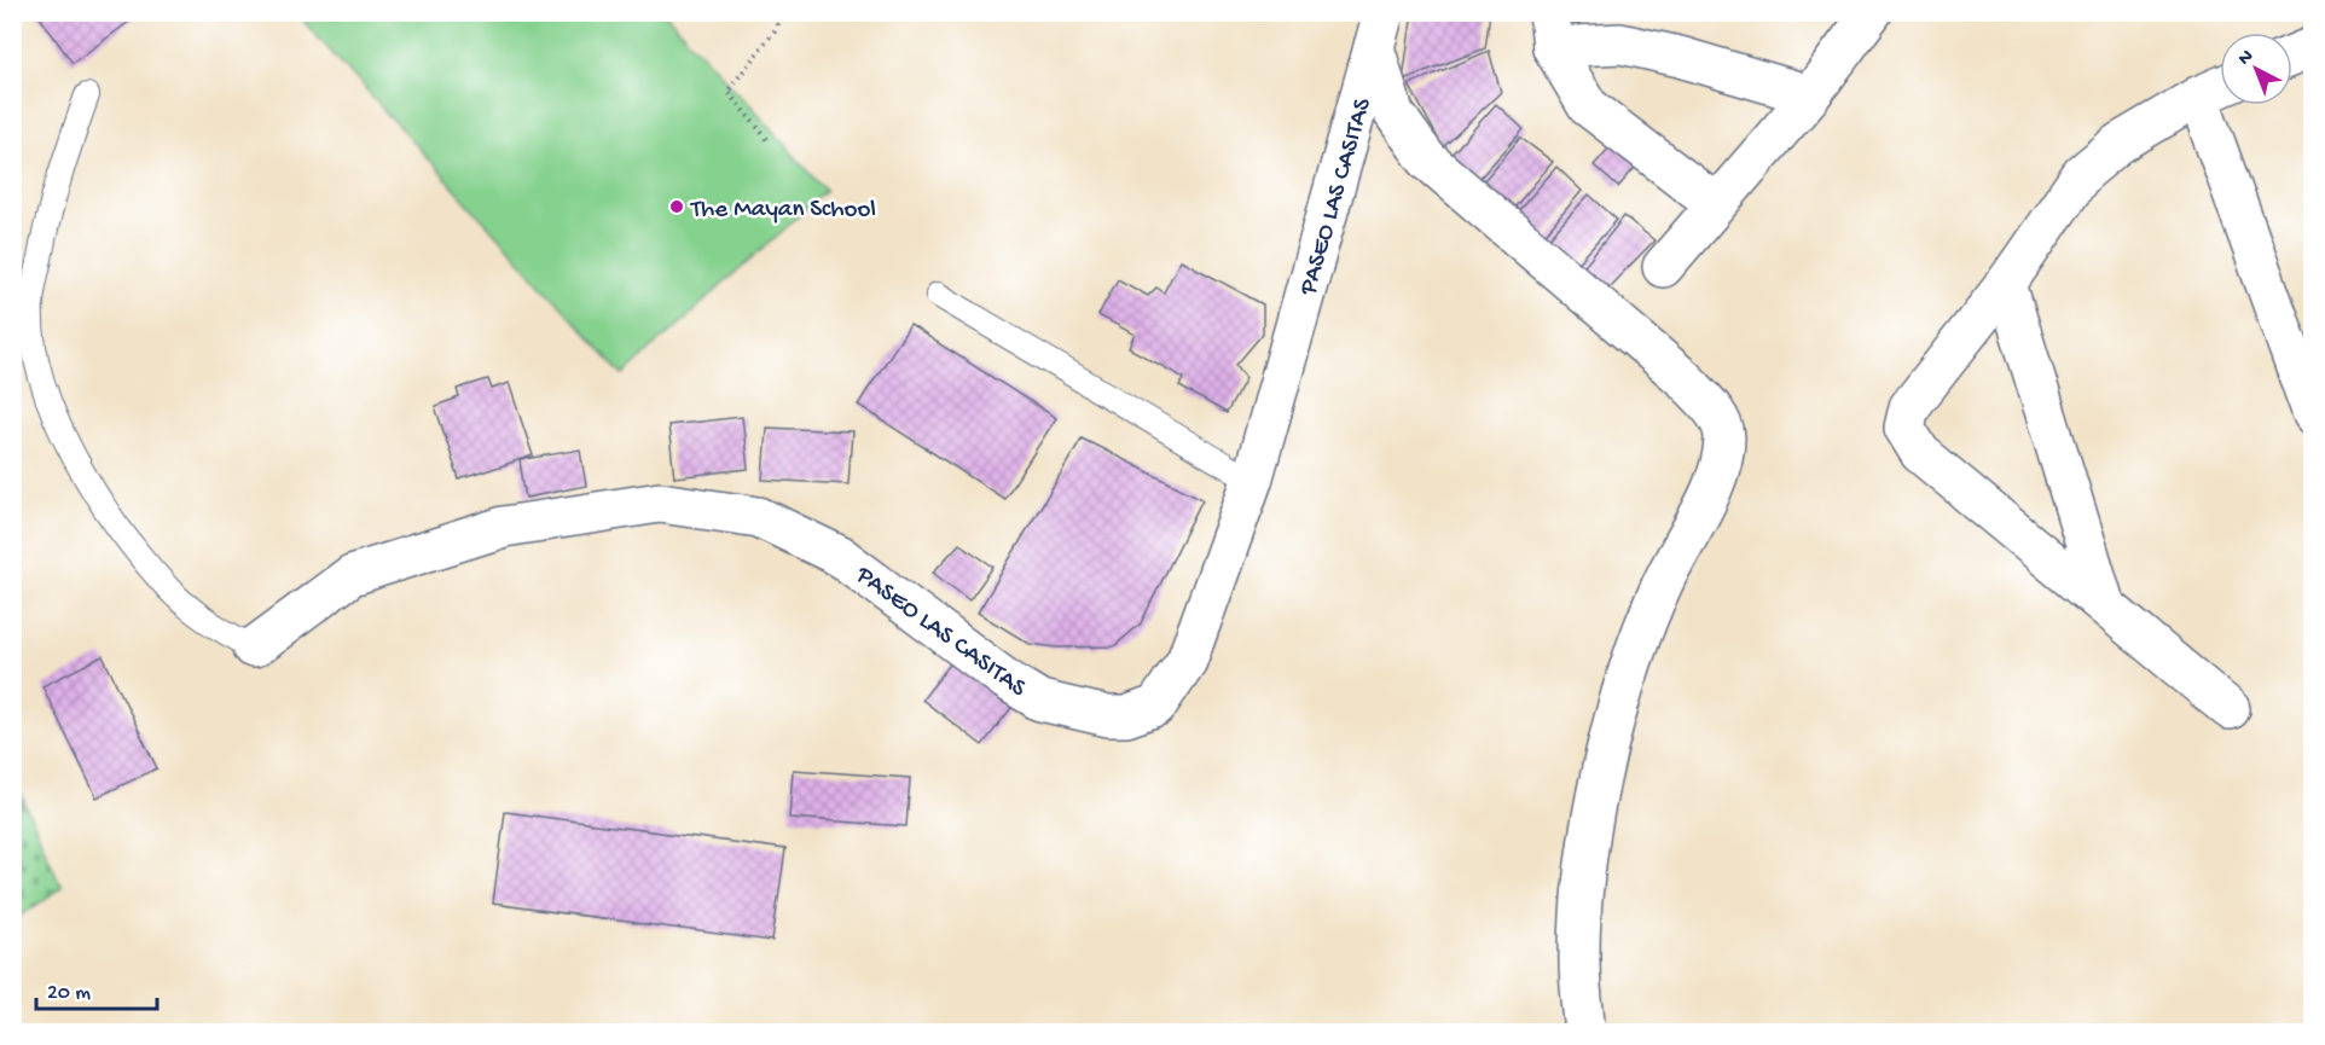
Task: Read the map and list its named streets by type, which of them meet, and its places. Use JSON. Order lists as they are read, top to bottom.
{
  "streets": {
    "street": ["PASEO LAS CASITAS"]
  },
  "places": ["The Mayan School"],
  "scale_bar": "20 m",
  "north": "top left"
}
